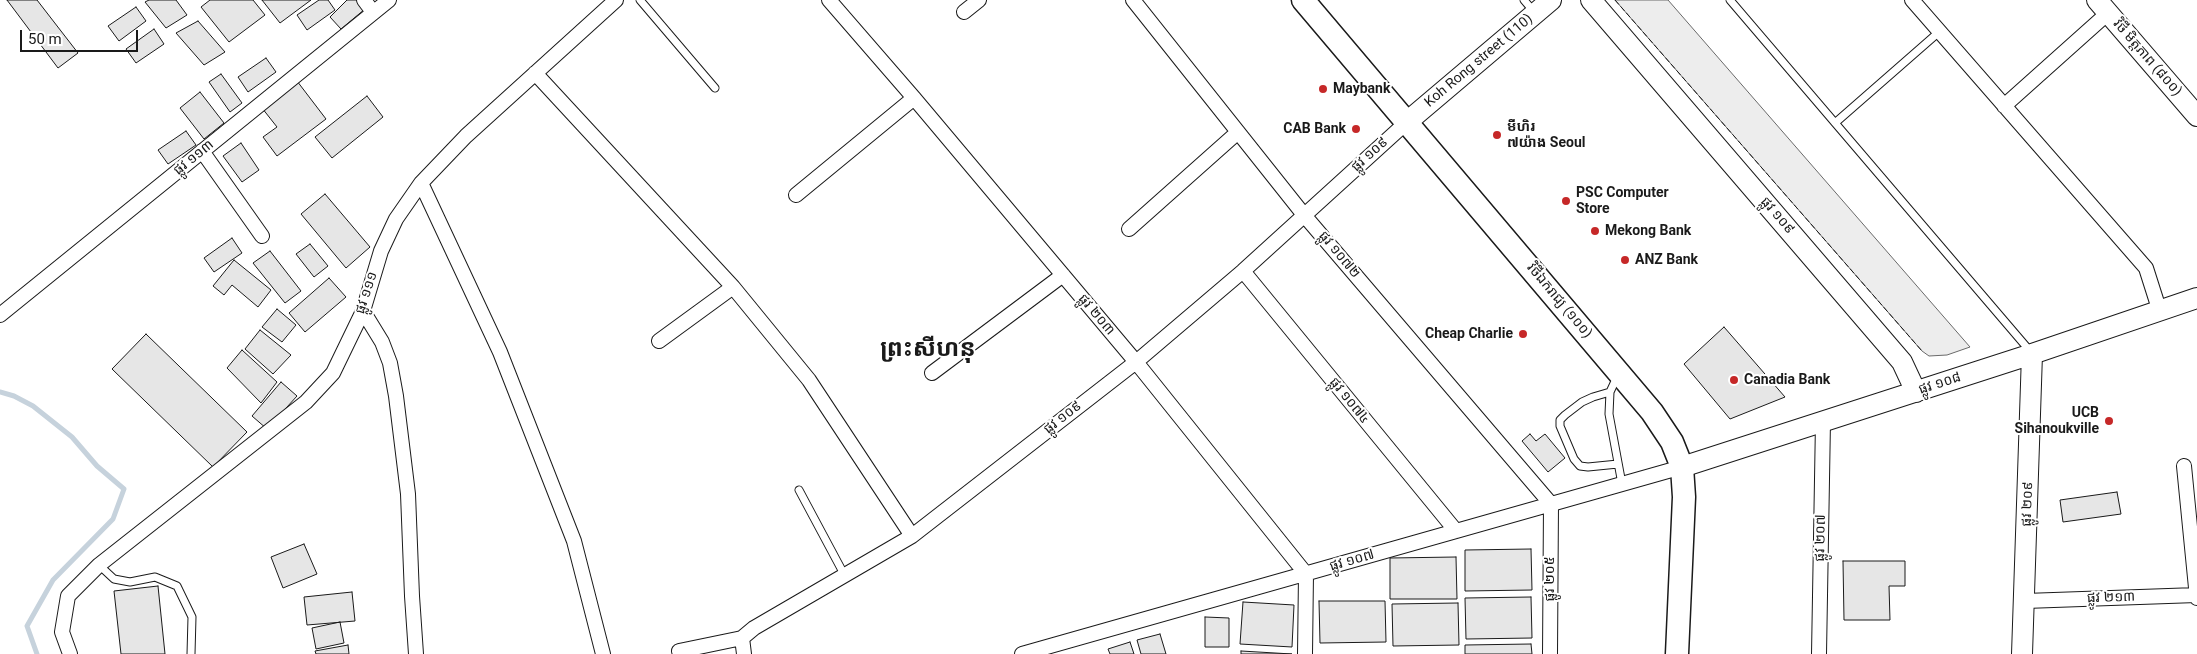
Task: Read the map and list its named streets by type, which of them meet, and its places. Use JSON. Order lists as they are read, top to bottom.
{
  "streets": {
    "main road": [
      "វិថី មិត្តភាព (៨០០)",
      "Koh Rong street (110)",
      "ផ្លូវ ១០៩",
      "វិថីឯករាជ្យ (១០០)",
      "ផ្លូវ ១០៨",
      "ផ្លូវ ២០៩"
    ],
    "street": [
      "ផ្លូវ ១១៣",
      "ផ្លូវ ១០៧២",
      "ផ្លូវ ១១១",
      "ផ្លូវ ២០៣",
      "ផ្លូវ ១០៧៤",
      "ផ្លូវ ២០៧",
      "ផ្លូវ ១០៧",
      "ផ្លូវ ២០៥",
      "ផ្លូវ ២១៣"
    ]
  },
  "crossings": [
    ["Koh Rong street (110)", "ផ្លូវ ១០៩"],
    ["Koh Rong street (110)", "វិថីឯករាជ្យ (១០០)"],
    ["ផ្លូវ ១០៩", "ផ្លូវ ១០៧២"],
    ["ផ្លូវ ១០៩", "វិថីឯករាជ្យ (១០០)"],
    ["ផ្លូវ ១០៩", "ផ្លូវ ២០៣"],
    ["ផ្លូវ ១០៩", "ផ្លូវ ១០៨"],
    ["ផ្លូវ ១០៩", "ផ្លូវ ១០៧៤"],
    ["ផ្លូវ ១០៧២", "ផ្លូវ ១០៧"],
    ["ផ្លូវ ១០៧២", "ផ្លូវ ២០៥"],
    ["វិថីឯករាជ្យ (១០០)", "ផ្លូវ ១០៨"],
    ["វិថីឯករាជ្យ (១០០)", "ផ្លូវ ១០៧"],
    ["ផ្លូវ ២០៣", "ផ្លូវ ១០៧"],
    ["ផ្លូវ ១០៨", "ផ្លូវ ២០៩"],
    ["ផ្លូវ ១០៨", "ផ្លូវ ២០៧"],
    ["ផ្លូវ ១០៨", "ផ្លូវ ១០៧"],
    ["ផ្លូវ ១០៧៤", "ផ្លូវ ១០៧"],
    ["ផ្លូវ ២០៩", "ផ្លូវ ២១៣"],
    ["ផ្លូវ ១០៧", "ផ្លូវ ២០៥"]
  ],
  "districts": ["ព្រះសីហនុ"],
  "places": [
    "Maybank",
    "CAB Bank",
    "មីហិរ ៧យ៉ាង Seoul",
    "PSC Computer Store",
    "Mekong Bank",
    "ANZ Bank",
    "Cheap Charlie",
    "Canadia Bank",
    "UCB Sihanoukville"
  ],
  "scale_bar": "50 m"
}
